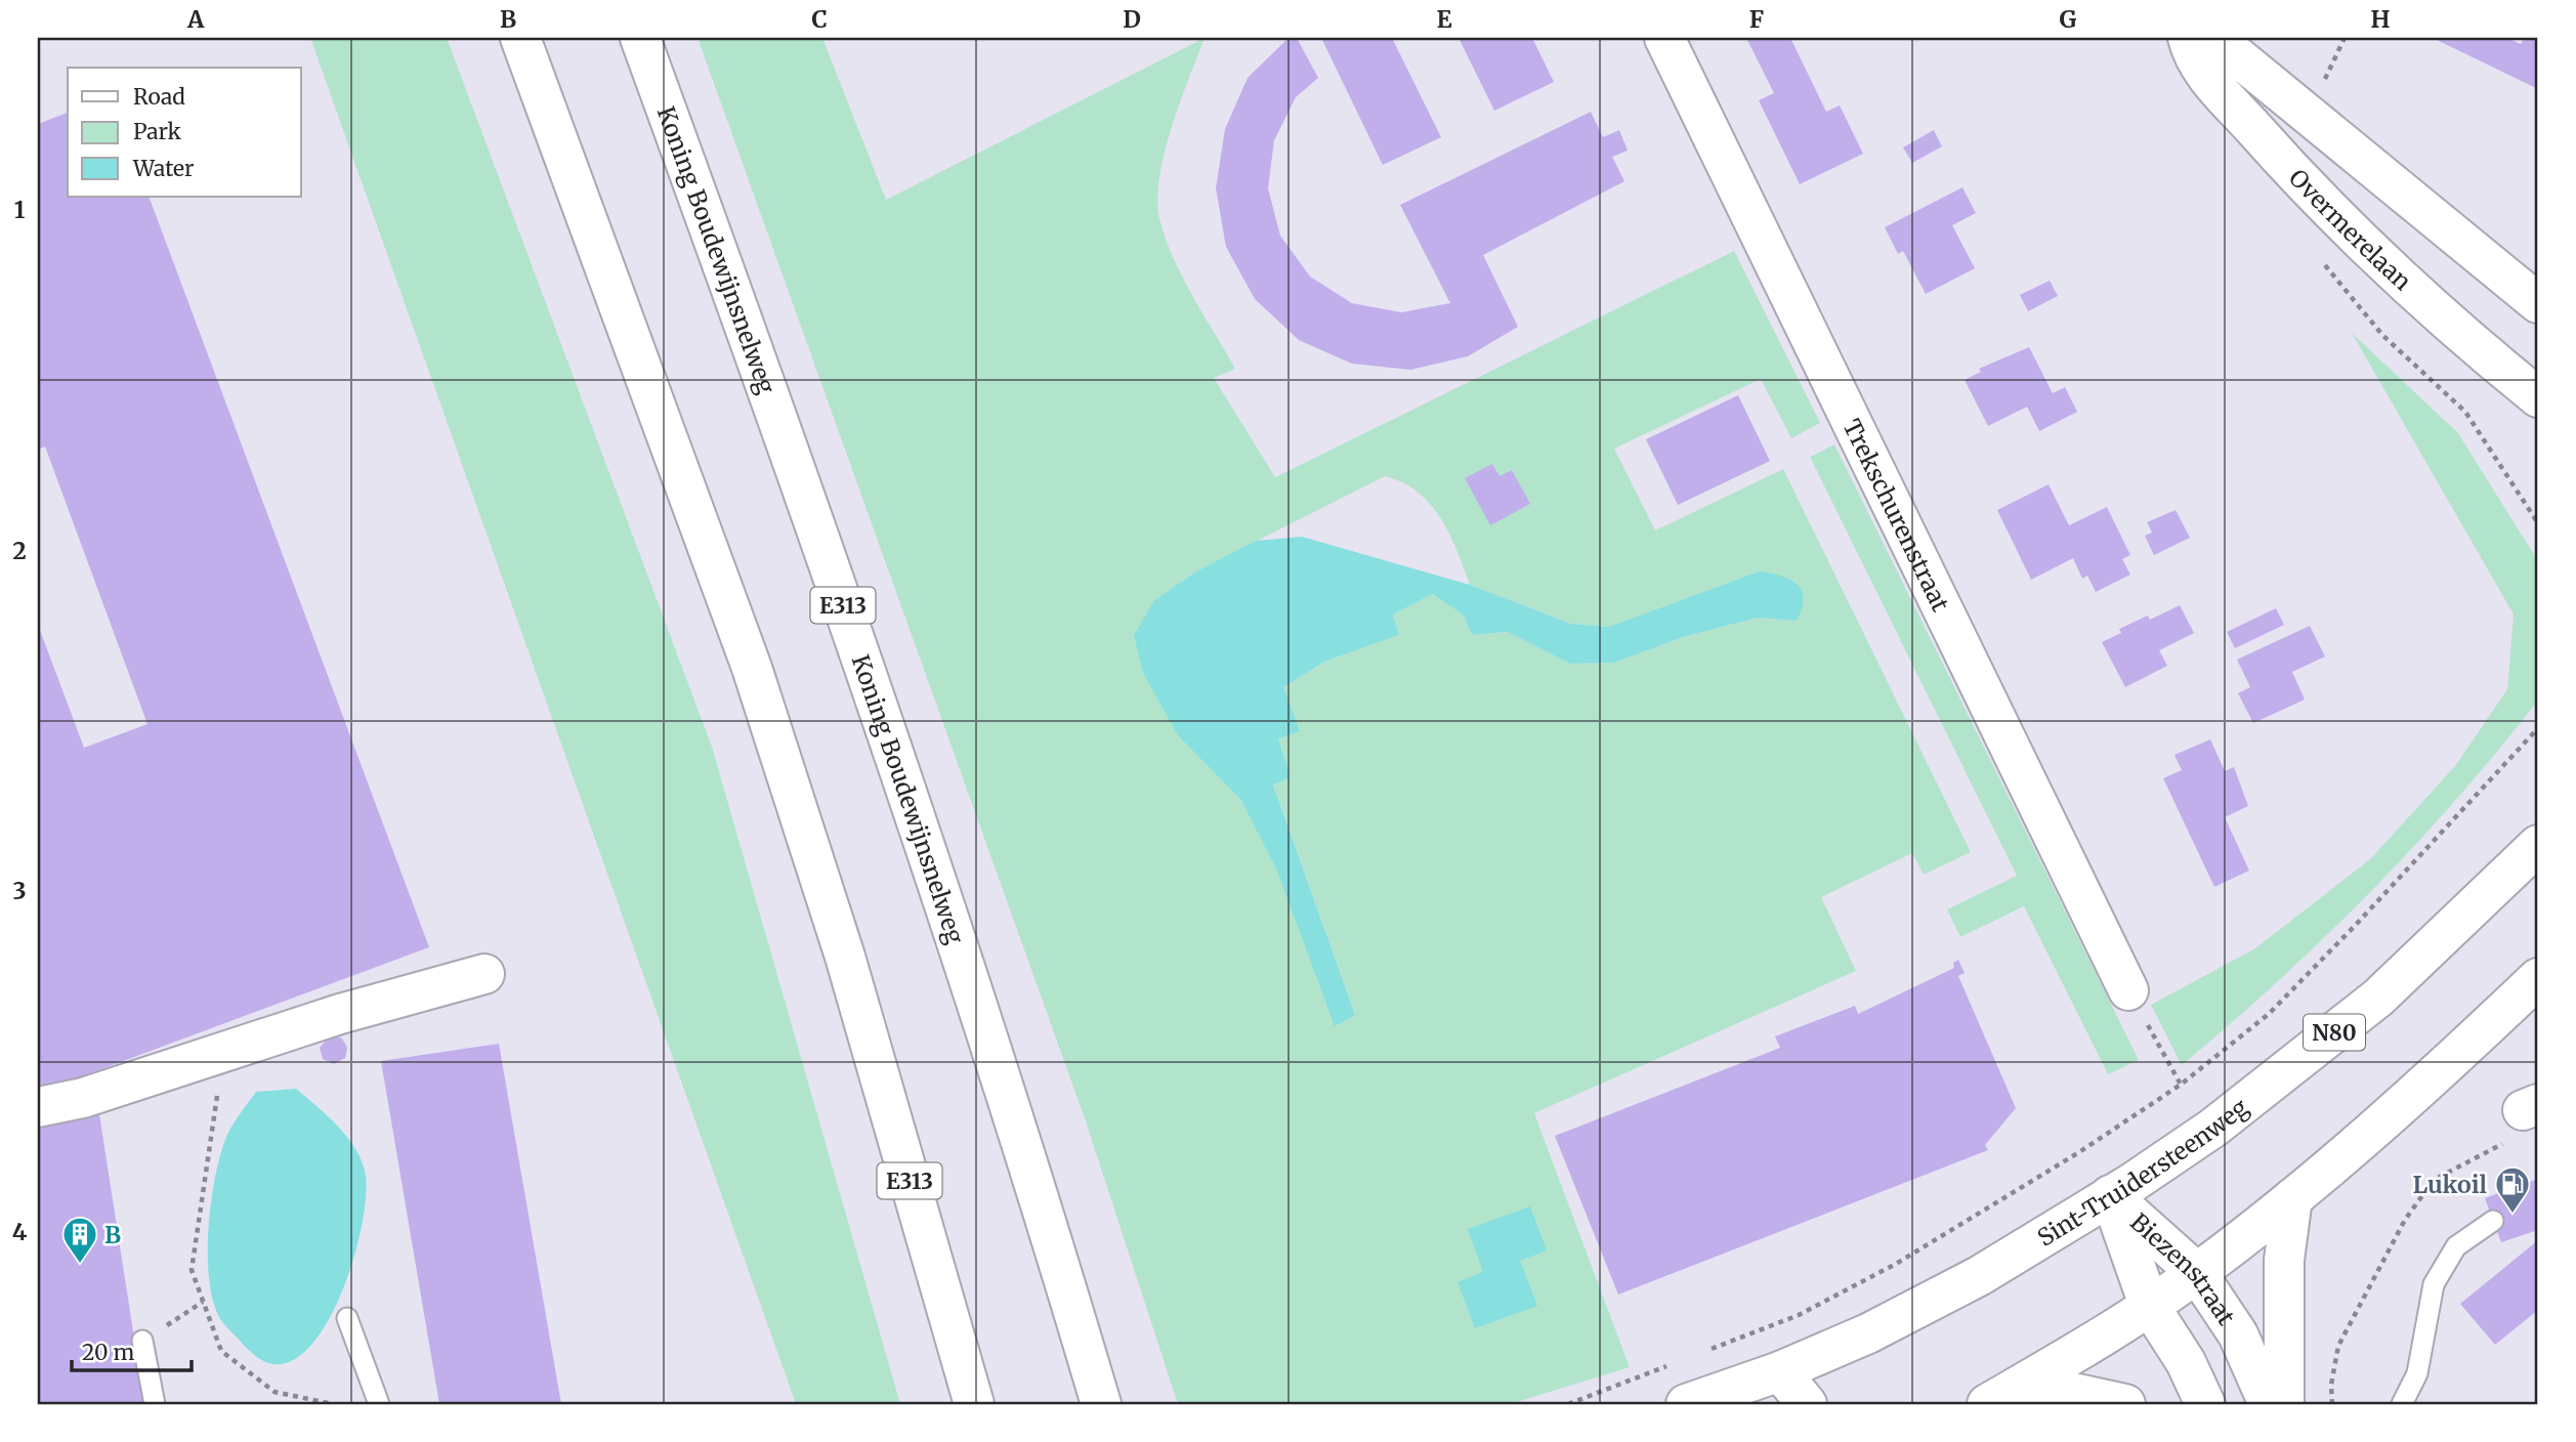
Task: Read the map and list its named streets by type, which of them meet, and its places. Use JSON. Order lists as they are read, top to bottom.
{
  "streets": {
    "main road": [
      "Overmerelaan",
      "Koning Boudewijnsnelweg",
      "Trekschurenstraat",
      "E313",
      "N80",
      "Sint-Truidersteenweg",
      "Biezenstraat"
    ]
  },
  "crossings": [
    ["Sint-Truidersteenweg", "Biezenstraat"]
  ],
  "places": {
    "fuel station": ["Lukoil"],
    "building": ["B"]
  },
  "legend": ["Road", "Park", "Water"],
  "scale_bar": "20 m",
  "grid": {
    "columns": [
      "A",
      "B",
      "C",
      "D",
      "E",
      "F",
      "G",
      "H"
    ],
    "rows": [
      "1",
      "2",
      "3",
      "4"
    ]
  }
}
